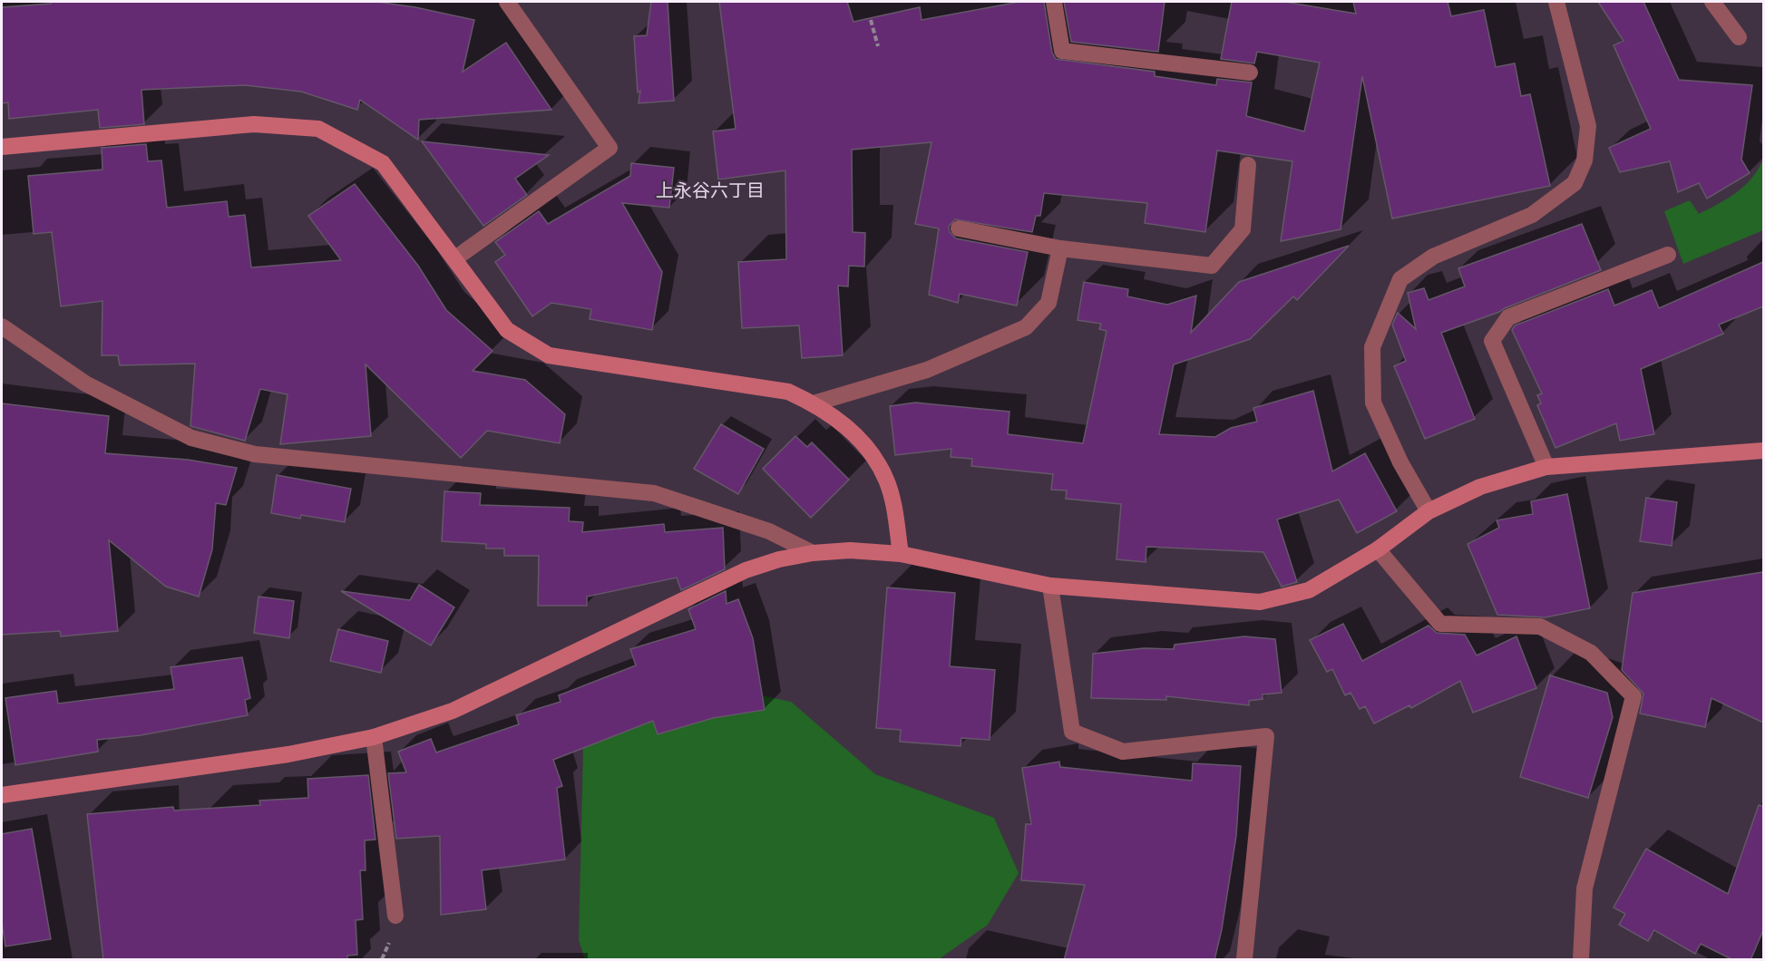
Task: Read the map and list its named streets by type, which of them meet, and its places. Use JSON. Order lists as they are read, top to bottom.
{
  "districts": ["上永谷六丁目"]
}
